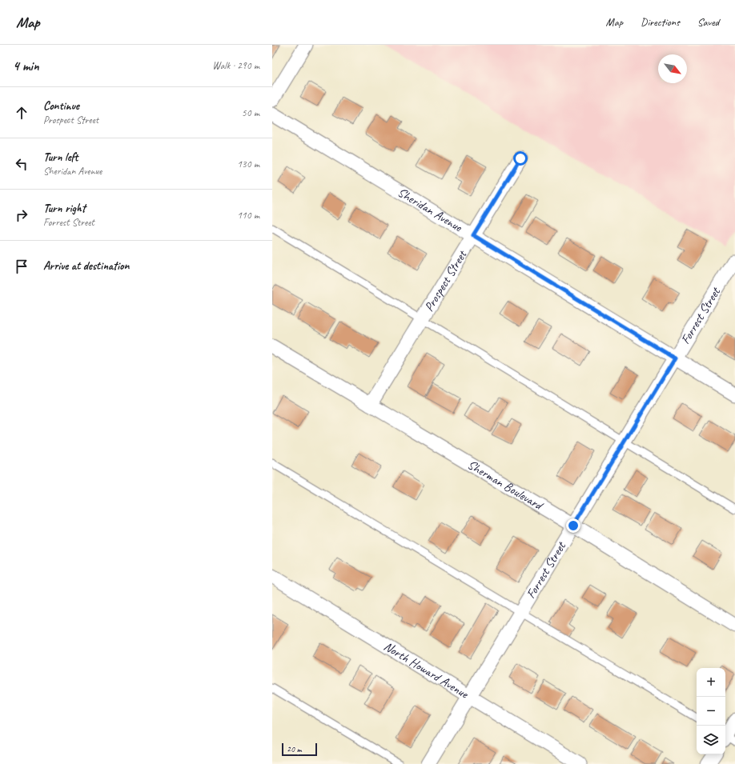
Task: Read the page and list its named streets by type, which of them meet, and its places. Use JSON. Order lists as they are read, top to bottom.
{
  "streets": {
    "street": [
      "Sheridan Avenue",
      "Prospect Street",
      "Forrest Street",
      "Sherman Boulevard",
      "North Howard Avenue"
    ]
  },
  "crossings": [
    ["Sheridan Avenue", "Prospect Street"],
    ["Sheridan Avenue", "Forrest Street"],
    ["Prospect Street", "Sherman Boulevard"],
    ["Forrest Street", "Sherman Boulevard"],
    ["Forrest Street", "North Howard Avenue"]
  ],
  "scale_bar": "20 m",
  "north": "bottom right",
  "page": {
    "header": "Map",
    "nav": ["Map", "Directions", "Saved"],
    "heading": ["4 min", "Walk · 290 m"],
    "list": [
      ["Continue", "Prospect Street", "50 m"],
      ["Turn left", "Sheridan Avenue", "130 m"],
      ["Turn right", "Forrest Street", "110 m"],
      "Arrive at destination"
    ],
    "map_buttons": ["+", "−"],
    "scale": "20 m"
  }
}
